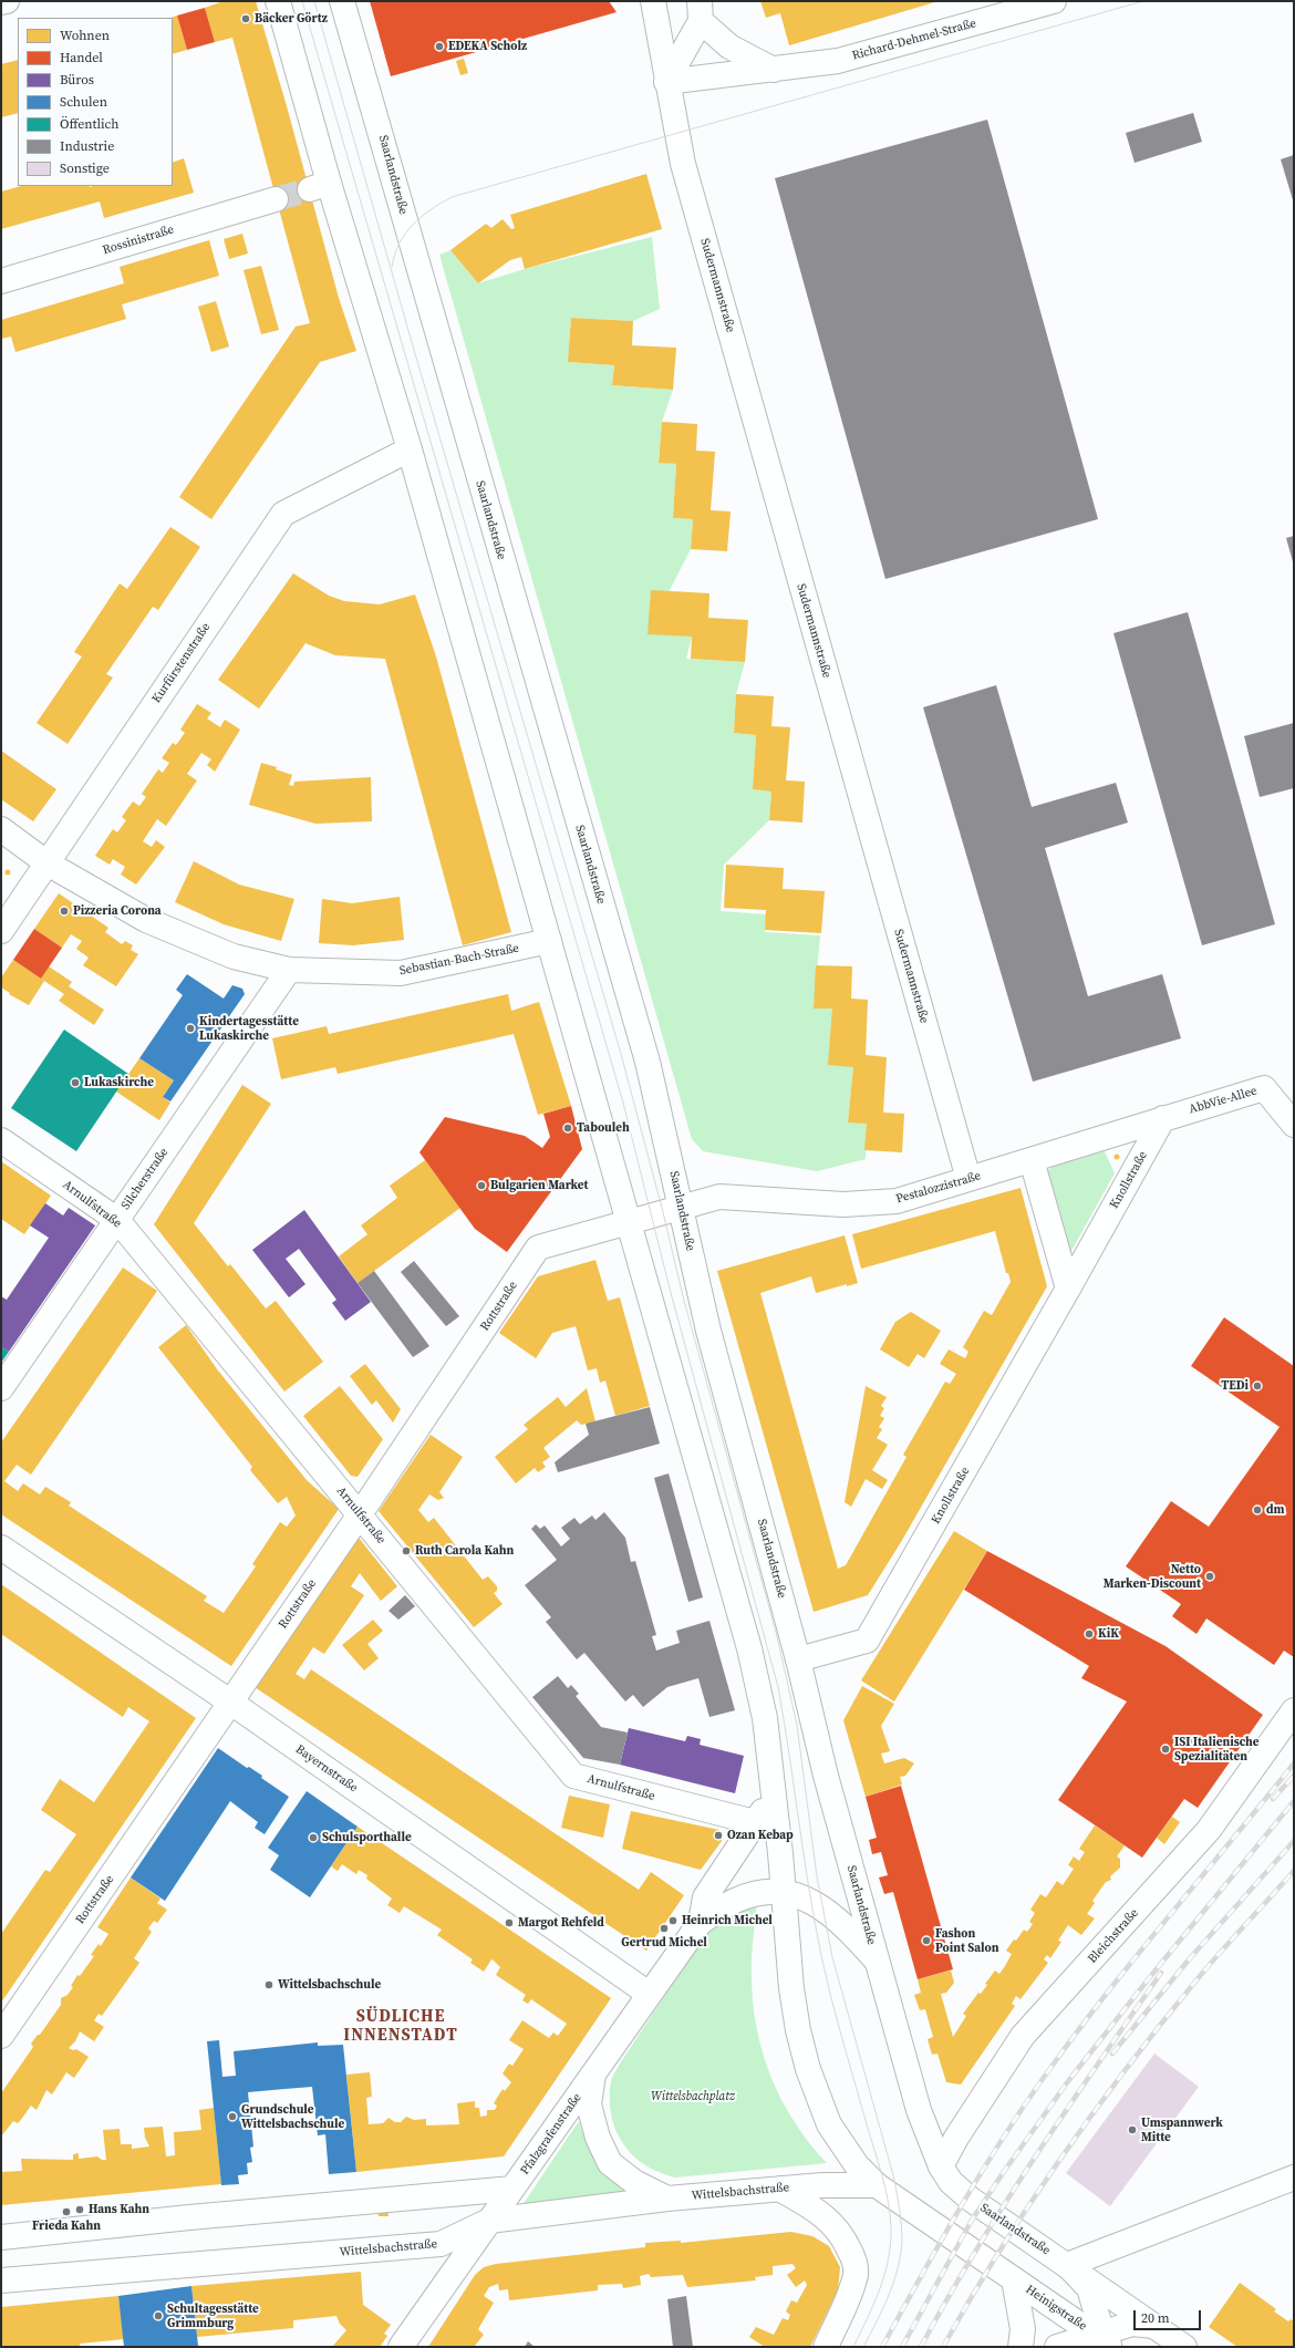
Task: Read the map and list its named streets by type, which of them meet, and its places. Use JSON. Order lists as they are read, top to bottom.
{
  "streets": {
    "main road": [
      "Richard-Dehmel-Straße",
      "Saarlandstraße",
      "Rossinistraße",
      "Sudermannstraße",
      "Kurfürstenstraße",
      "Sebastian-Bach-Straße",
      "AbbVie-Allee",
      "Silcherstraße",
      "Knollstraße",
      "Pestalozzistraße",
      "Arnulfstraße",
      "Rottstraße",
      "Bayernstraße",
      "Bleichstraße",
      "Pfalzgrafenstraße",
      "Wittelsbachstraße",
      "Heinigstraße"
    ]
  },
  "crossings": [
    ["Richard-Dehmel-Straße", "Sudermannstraße"],
    ["Saarlandstraße", "Knollstraße"],
    ["Saarlandstraße", "Pestalozzistraße"],
    ["Saarlandstraße", "Bleichstraße"],
    ["Saarlandstraße", "Pfalzgrafenstraße"],
    ["Sudermannstraße", "Pestalozzistraße"],
    ["Kurfürstenstraße", "Sebastian-Bach-Straße"],
    ["Sebastian-Bach-Straße", "Silcherstraße"],
    ["AbbVie-Allee", "Knollstraße"],
    ["AbbVie-Allee", "Pestalozzistraße"],
    ["Silcherstraße", "Arnulfstraße"],
    ["Knollstraße", "Pestalozzistraße"],
    ["Pestalozzistraße", "Rottstraße"],
    ["Arnulfstraße", "Rottstraße"],
    ["Arnulfstraße", "Pfalzgrafenstraße"],
    ["Rottstraße", "Bayernstraße"],
    ["Bayernstraße", "Pfalzgrafenstraße"],
    ["Pfalzgrafenstraße", "Wittelsbachstraße"]
  ],
  "districts": ["SÜDLICHE INNENSTADT"],
  "parks": ["Wittelsbachplatz"],
  "places": [
    "Bäcker Görtz",
    "EDEKA Scholz",
    "Pizzeria Corona",
    "Kindertagesstätte Lukaskirche",
    "Lukaskirche",
    "Tabouleh",
    "Bulgarien Market",
    "TEDi",
    "dm",
    "Ruth Carola Kahn",
    "Netto Marken-Discount",
    "KiK",
    "ISI Italienische Spezialitäten",
    "Ozan Kebap",
    "Schulsporthalle",
    "Heinrich Michel",
    "Margot Rehfeld",
    "Gertrud Michel",
    "Fashon Point Salon",
    "Wittelsbachschule",
    "Grundschule Wittelsbachschule",
    "Umspannwerk Mitte",
    "Hans Kahn",
    "Frieda Kahn",
    "Schultagesstätte Grimmburg"
  ],
  "legend": [
    "Wohnen",
    "Handel",
    "Büros",
    "Schulen",
    "Öffentlich",
    "Industrie",
    "Sonstige"
  ],
  "scale_bar": "20 m"
}
